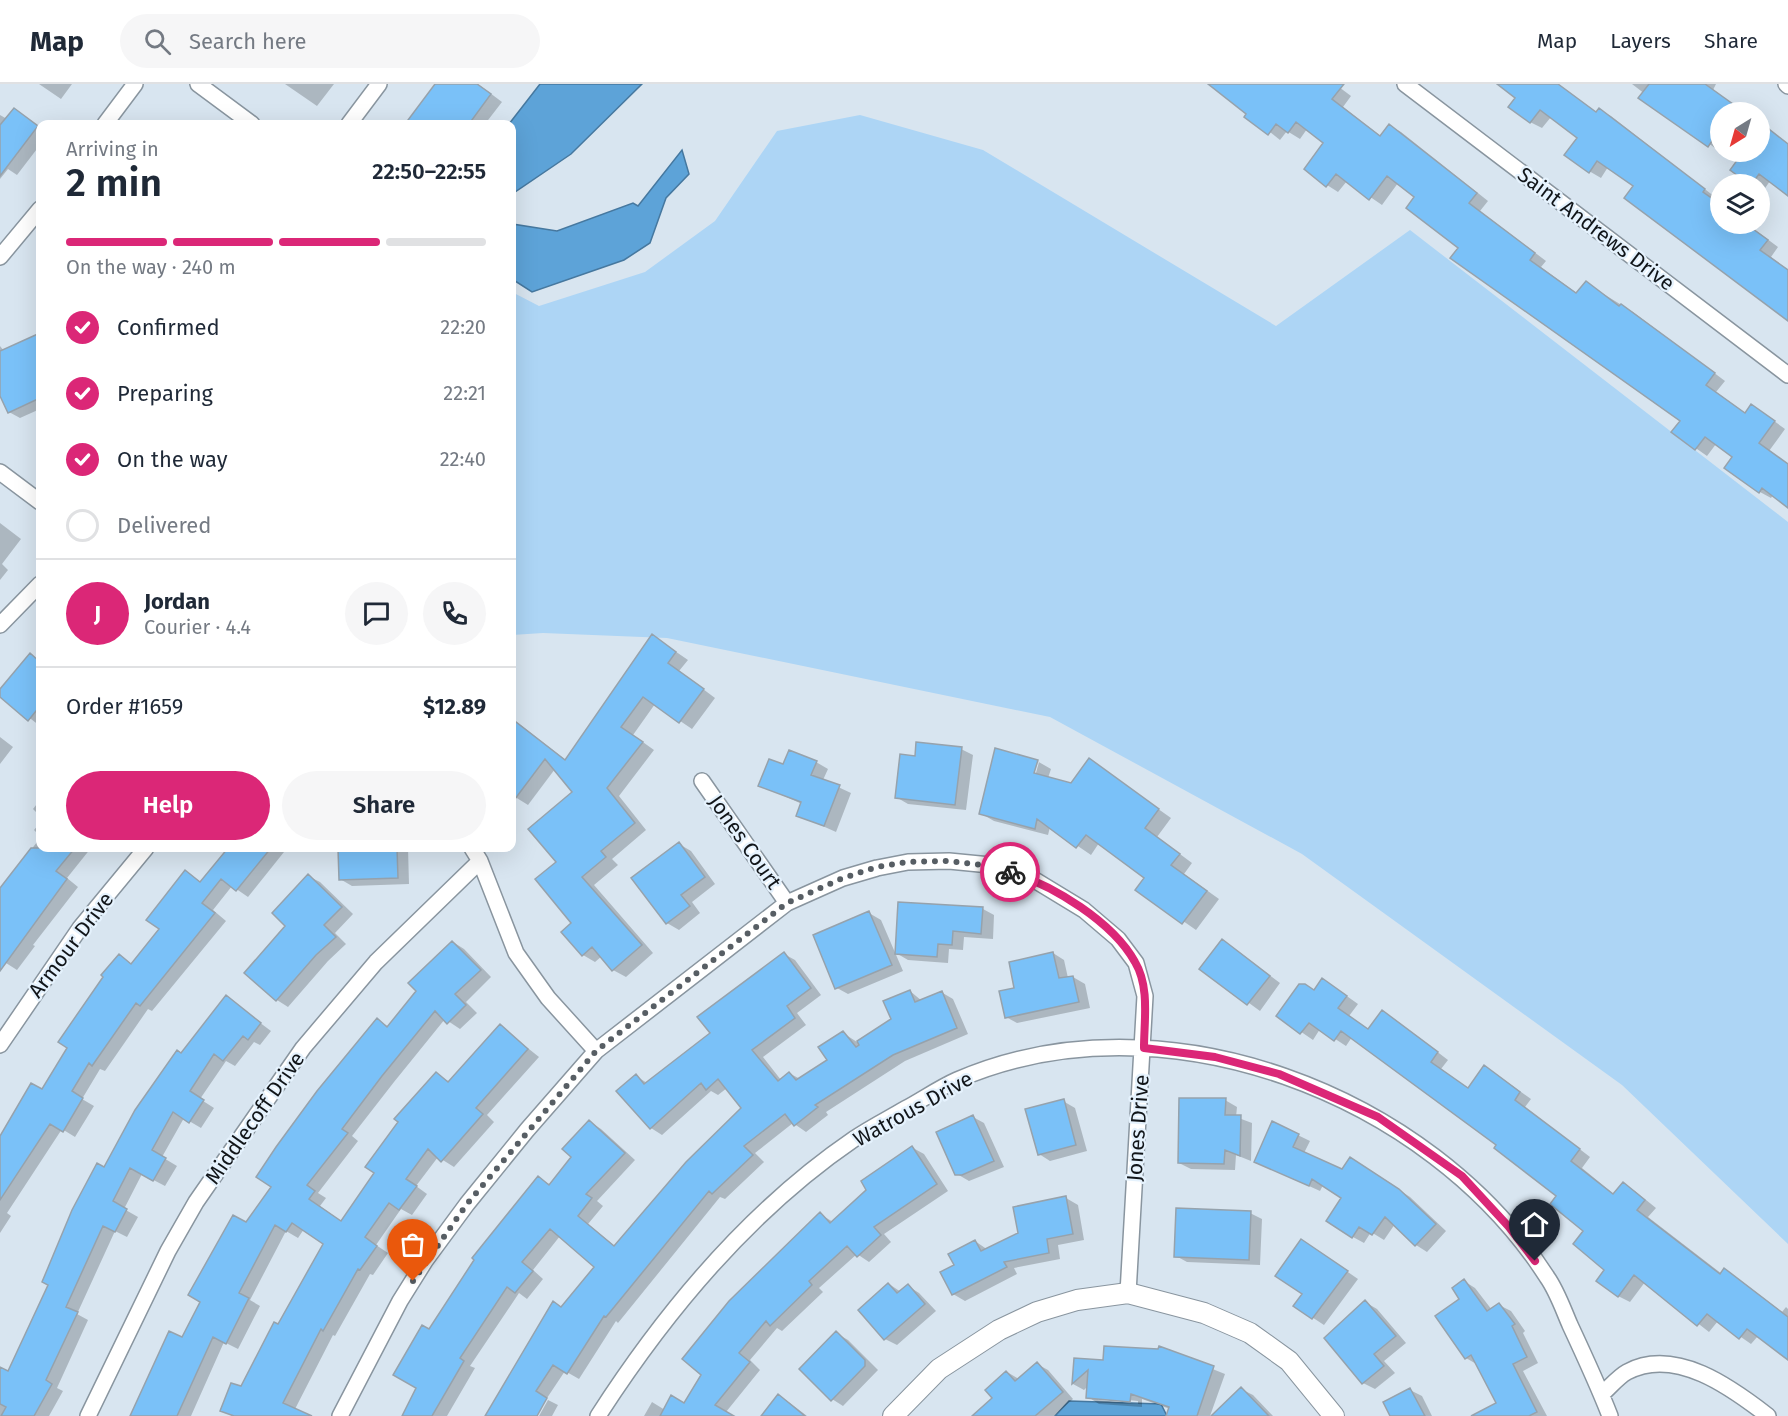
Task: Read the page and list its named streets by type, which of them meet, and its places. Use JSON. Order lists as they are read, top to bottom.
{
  "streets": {
    "street": [
      "Saint Andrews Drive",
      "Jones Court",
      "Armour Drive",
      "Watrous Drive",
      "Middlecoff Drive",
      "Jones Drive"
    ]
  },
  "crossings": [
    ["Jones Court", "Jones Drive"],
    ["Watrous Drive", "Jones Drive"]
  ],
  "north": "bottom left",
  "page": {
    "header": "Map",
    "search": "Search here",
    "nav": ["Map", "Layers", "Share"],
    "heading": ["2 min", "Arriving in", "22:50–22:55"],
    "panel": [
      "Jordan",
      "Courier · 4.4",
      "Order #1659",
      "$12.89"
    ],
    "bar": "On the way · 240 m",
    "list": [
      ["Confirmed", "22:20"],
      ["Preparing", "22:21"],
      ["On the way", "22:40"],
      "Delivered"
    ],
    "round": "J",
    "buttons": ["Help", "Share"]
  }
}
